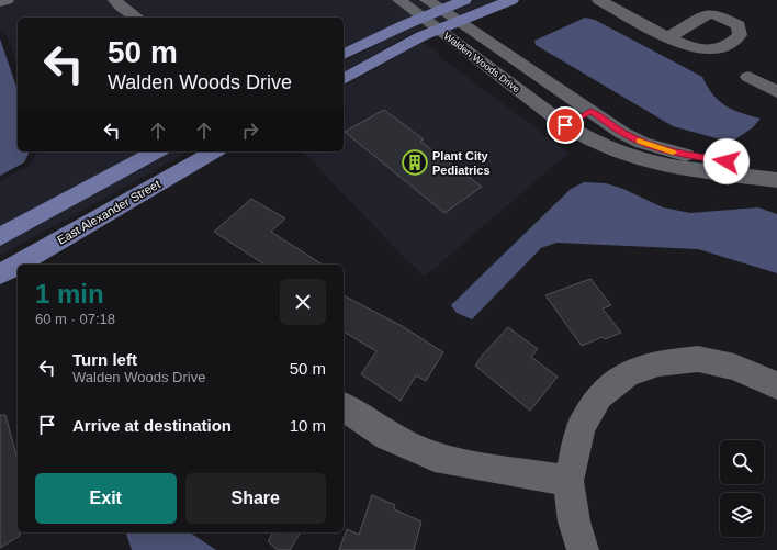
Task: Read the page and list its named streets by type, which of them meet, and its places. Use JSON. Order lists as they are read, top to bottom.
{
  "streets": {
    "main road": ["East Alexander Street"],
    "street": ["Walden Woods Drive"]
  },
  "places": {
    "building": ["Plant City Pediatrics"]
  },
  "page": {
    "turn": ["50 m", "Walden Woods Drive"],
    "heading": ["1 min", "60 m · 07:18"],
    "list": [
      {
        "name": "Turn left",
        "note": "Walden Woods Drive",
        "value": "50 m"
      },
      {
        "name": "Arrive at destination",
        "value": "10 m"
      }
    ],
    "buttons": ["Exit", "Share"]
  }
}
